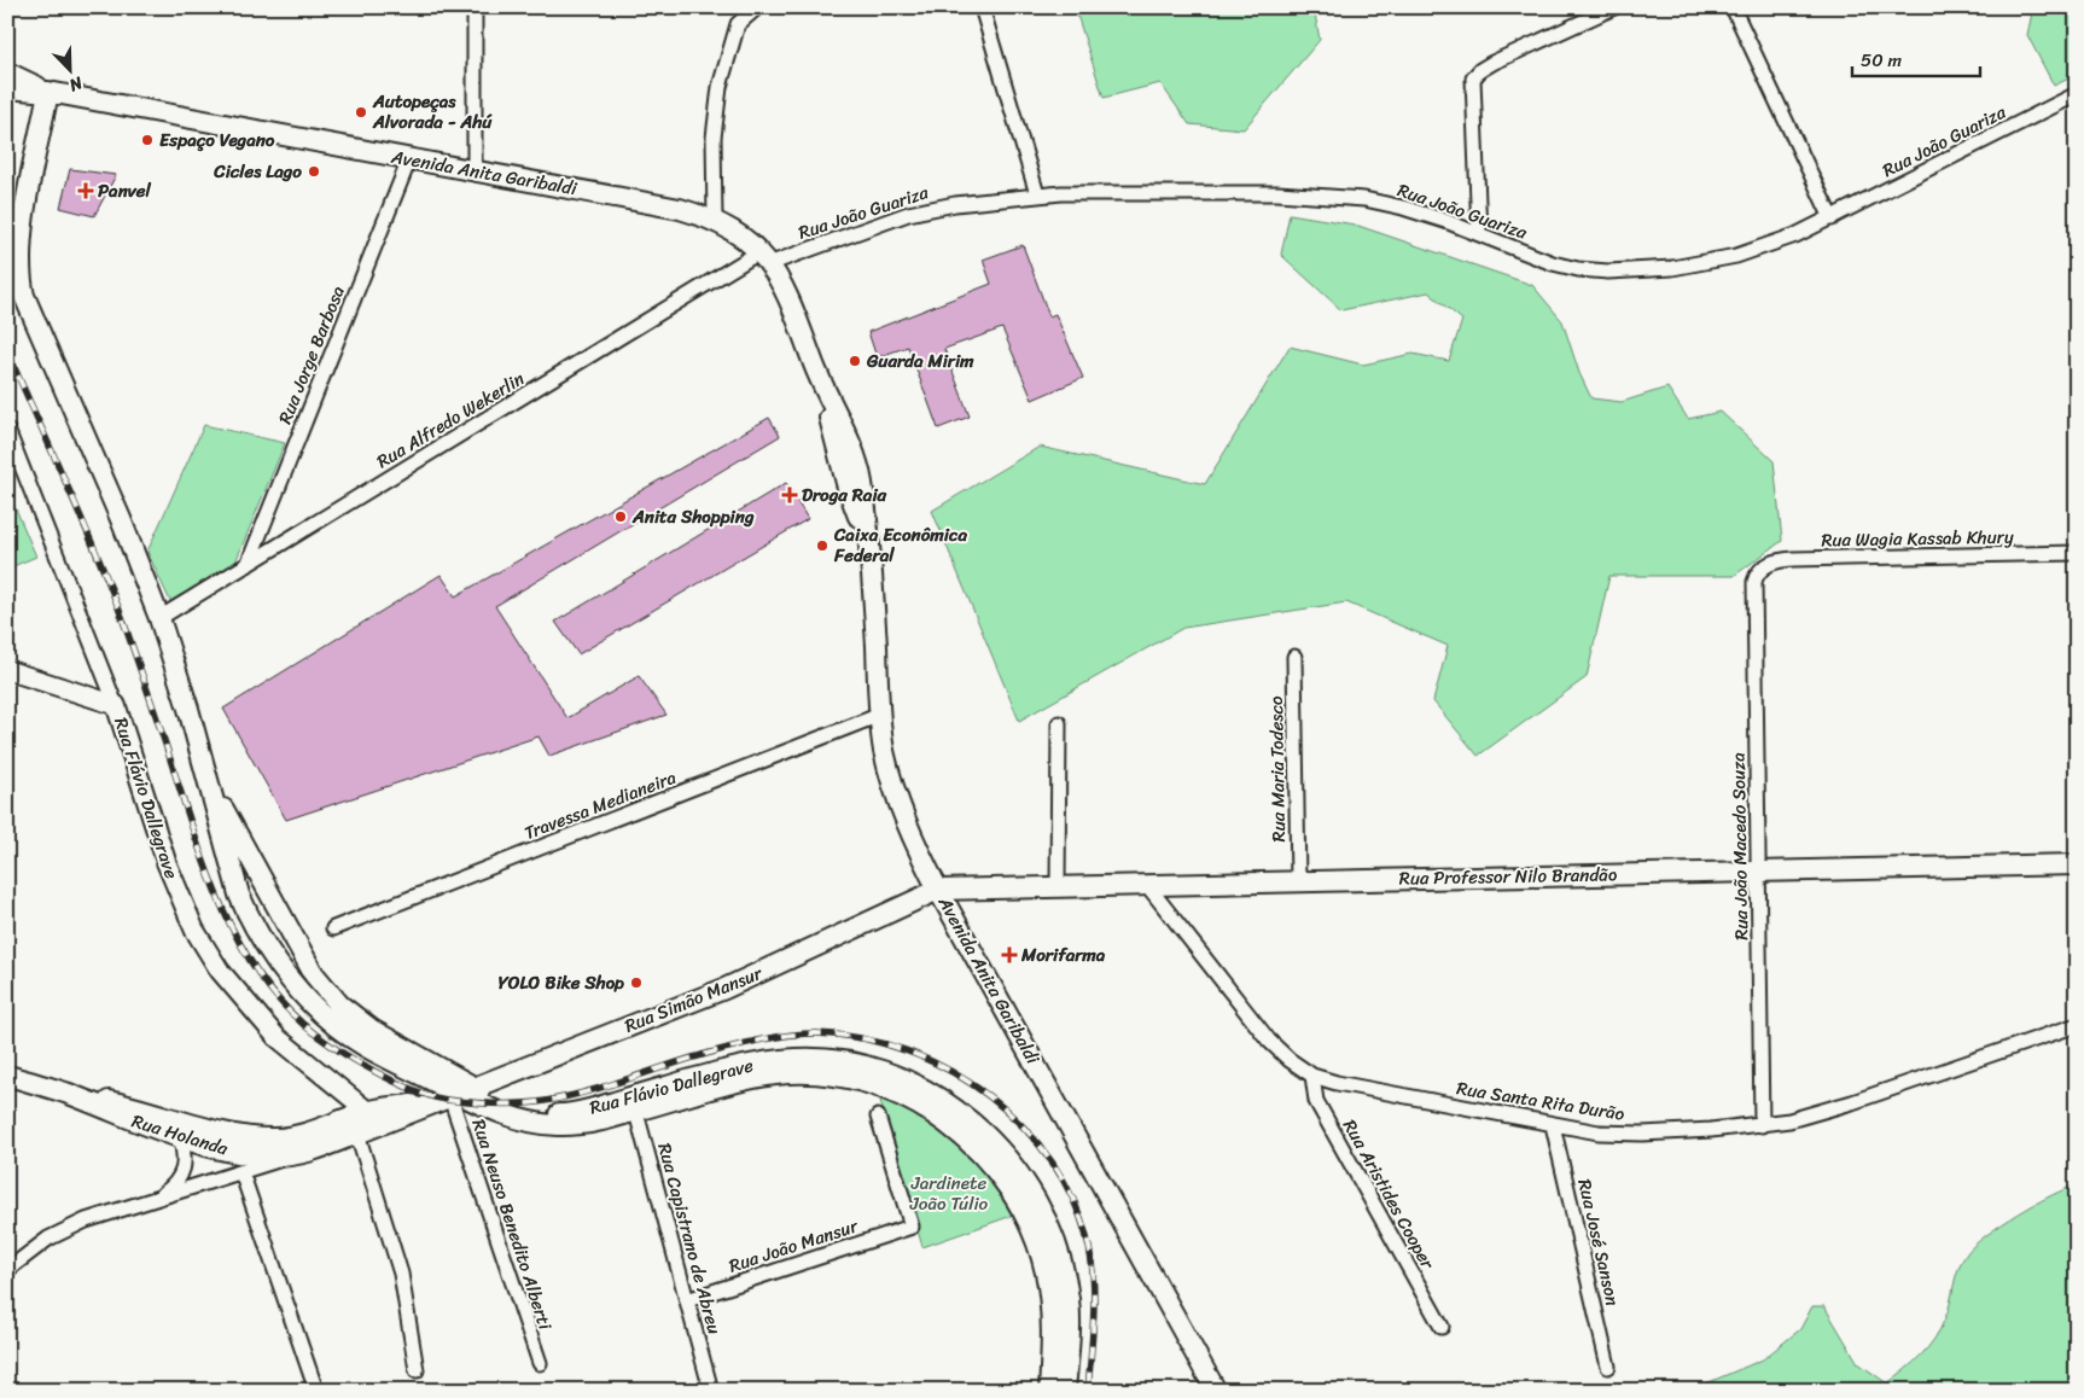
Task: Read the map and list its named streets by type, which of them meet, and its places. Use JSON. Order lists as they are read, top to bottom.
{
  "streets": {
    "main road": [
      "Avenida Anita Garibaldi",
      "Rua Flávio Dallegrave",
      "Rua Professor Nilo Brandão",
      "Rua Simão Mansur",
      "Rua Holanda"
    ],
    "street": [
      "Rua João Guariza",
      "Rua Jorge Barbosa",
      "Rua Alfredo Wekerlin",
      "Rua Wagia Kassab Khury",
      "Rua Maria Todesco",
      "Travessa Medianeira",
      "Rua João Macedo Souza",
      "Rua Santa Rita Durão",
      "Rua Aristides Cooper",
      "Rua Neuso Benedito Alberti",
      "Rua Capistrano de Abreu",
      "Rua José Sanson",
      "Rua João Mansur"
    ]
  },
  "crossings": [
    ["Rua João Guariza", "Avenida Anita Garibaldi"],
    ["Rua João Guariza", "Rua Alfredo Wekerlin"],
    ["Avenida Anita Garibaldi", "Rua Jorge Barbosa"],
    ["Avenida Anita Garibaldi", "Rua Alfredo Wekerlin"],
    ["Avenida Anita Garibaldi", "Rua Flávio Dallegrave"],
    ["Avenida Anita Garibaldi", "Travessa Medianeira"],
    ["Avenida Anita Garibaldi", "Rua Professor Nilo Brandão"],
    ["Avenida Anita Garibaldi", "Rua Simão Mansur"],
    ["Rua Jorge Barbosa", "Rua Alfredo Wekerlin"],
    ["Rua Alfredo Wekerlin", "Rua Flávio Dallegrave"],
    ["Rua Wagia Kassab Khury", "Rua João Macedo Souza"],
    ["Rua Maria Todesco", "Rua Professor Nilo Brandão"],
    ["Rua Flávio Dallegrave", "Rua Simão Mansur"],
    ["Rua Flávio Dallegrave", "Rua Neuso Benedito Alberti"],
    ["Rua Flávio Dallegrave", "Rua Capistrano de Abreu"],
    ["Rua João Macedo Souza", "Rua Professor Nilo Brandão"],
    ["Rua João Macedo Souza", "Rua Santa Rita Durão"],
    ["Rua Professor Nilo Brandão", "Rua Simão Mansur"],
    ["Rua Professor Nilo Brandão", "Rua Santa Rita Durão"],
    ["Rua Simão Mansur", "Rua Holanda"],
    ["Rua Simão Mansur", "Rua Neuso Benedito Alberti"],
    ["Rua Santa Rita Durão", "Rua Aristides Cooper"],
    ["Rua Santa Rita Durão", "Rua José Sanson"],
    ["Rua Capistrano de Abreu", "Rua João Mansur"]
  ],
  "parks": ["Jardinete João Túlio"],
  "places": {
    "other": [
      "Autopeças Alvorada - Ahú",
      "Espaço Vegano",
      "Cicles Lago",
      "Guarda Mirim",
      "Anita Shopping",
      "Caixa Econômica Federal",
      "YOLO Bike Shop"
    ],
    "health": ["Panvel", "Droga Raia", "Morifarma"]
  },
  "scale_bar": "50 m",
  "north": "bottom right"
}
